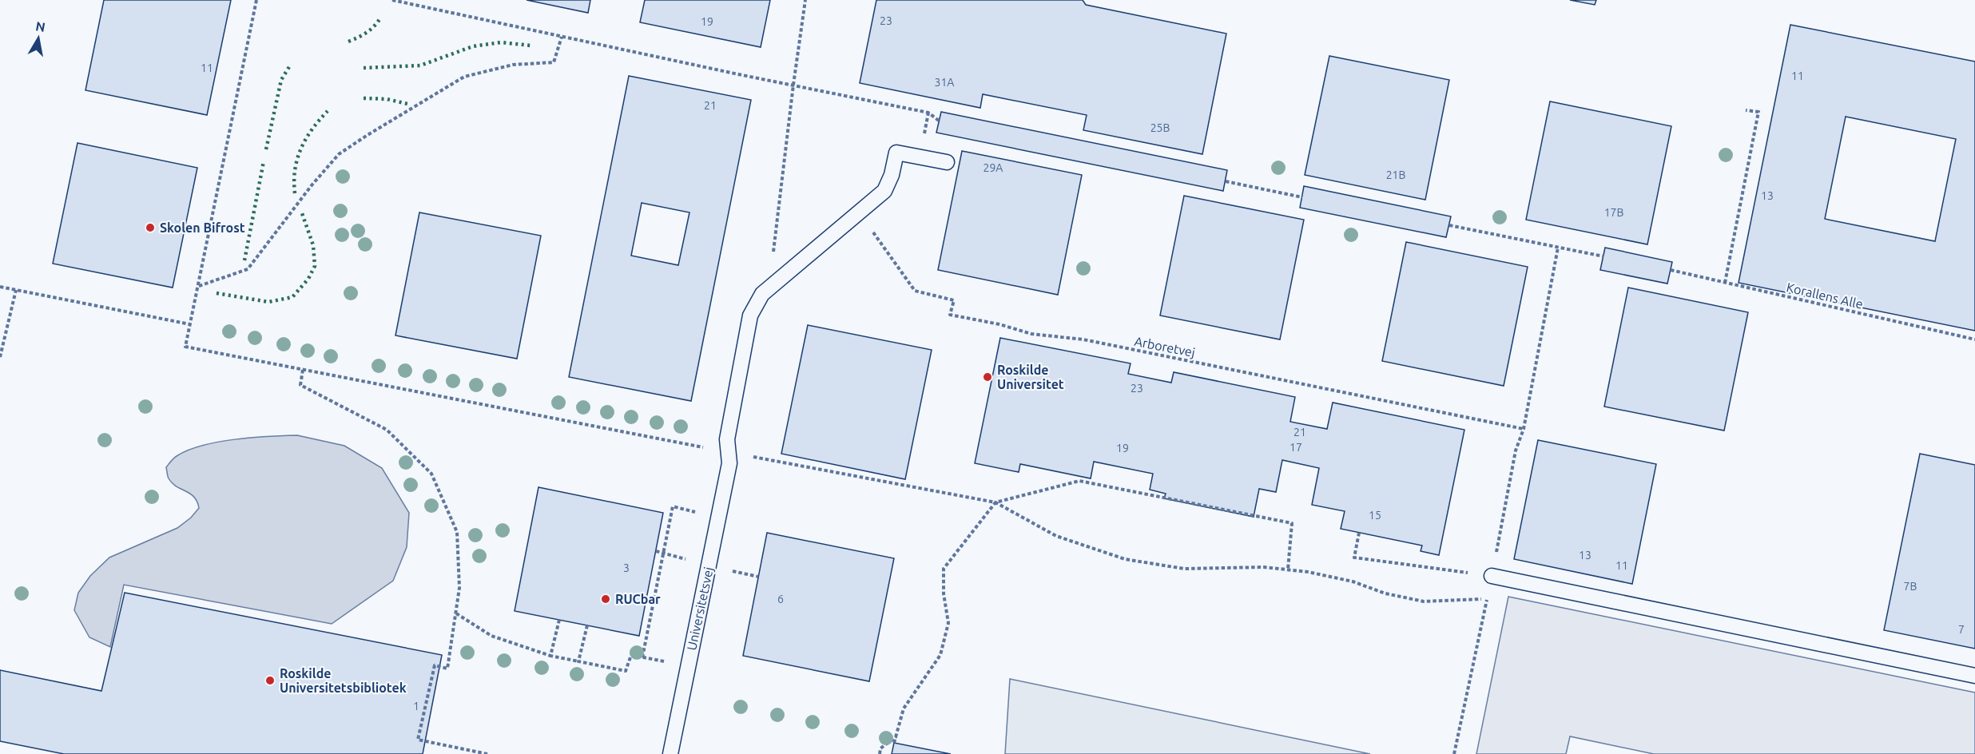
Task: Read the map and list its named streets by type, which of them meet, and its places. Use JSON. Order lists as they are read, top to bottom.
{
  "streets": {
    "lane": ["Universitetsvej"],
    "path": ["Korallens Alle", "Arboretvej"]
  },
  "crossings": [
    ["Arboretvej", "Universitetsvej"]
  ],
  "places": [
    "Skolen Bifrost",
    "Roskilde Universitet",
    "RUCbar",
    "Roskilde Universitetsbibliotek"
  ],
  "house_numbers": [
    "23",
    "19",
    "11",
    "11",
    "31A",
    "21",
    "25B",
    "29A",
    "21B",
    "13",
    "17B",
    "23",
    "21",
    "17",
    "19",
    "15",
    "13",
    "11",
    "3",
    "7B",
    "6",
    "7",
    "1"
  ],
  "north": "top"
}
